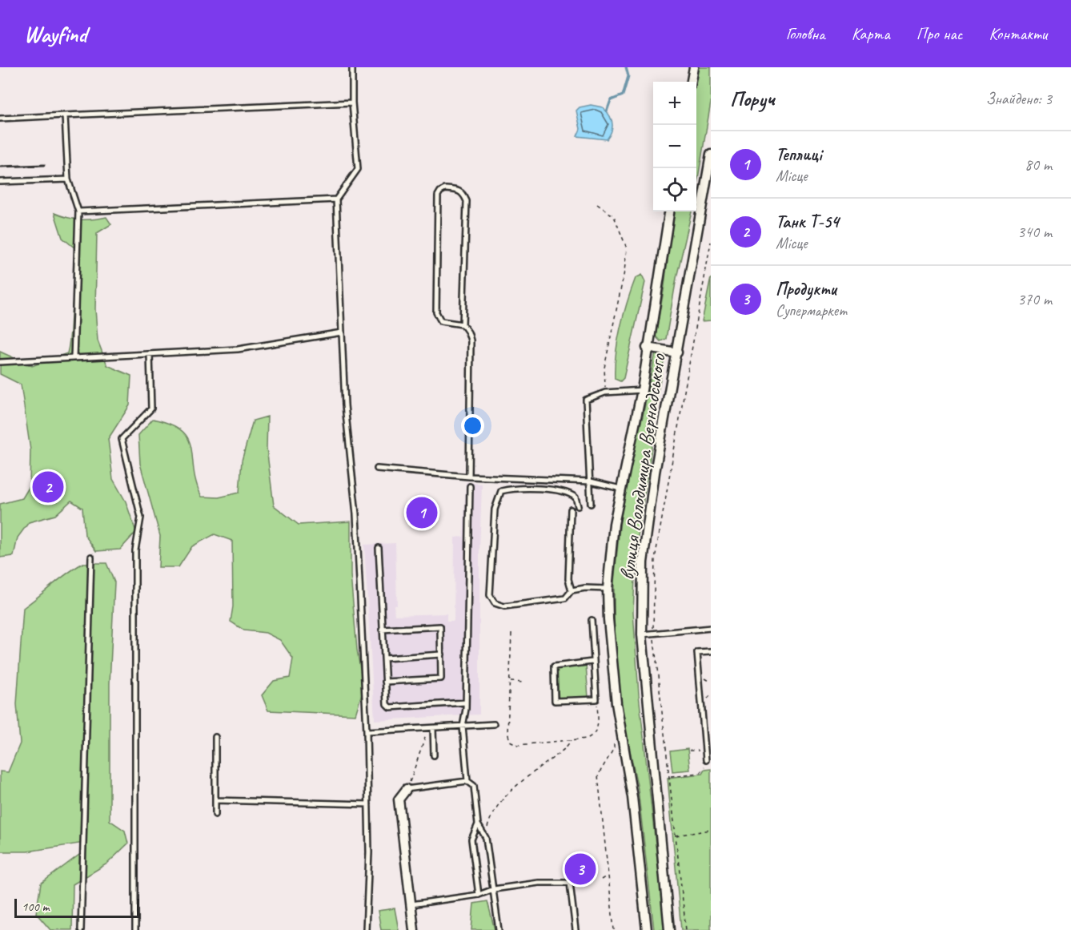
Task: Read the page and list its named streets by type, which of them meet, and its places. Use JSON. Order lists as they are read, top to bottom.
{
  "streets": {
    "street": ["вулиця Володимира Вернадського"]
  },
  "scale_bar": "100 m",
  "page": {
    "header": "Wayfind",
    "nav": [
      "Головна",
      "Карта",
      "Про нас",
      "Контакти"
    ],
    "heading": ["Поруч", "Знайдено: 3"],
    "map_buttons": ["+", "−"],
    "list": [
      {
        "mark": "1",
        "name": "Теплиці",
        "note": "Місце",
        "value": "80 m"
      },
      {
        "mark": "2",
        "name": "Танк Т-54",
        "note": "Місце",
        "value": "340 m"
      },
      {
        "mark": "3",
        "name": "Продукти",
        "note": "Супермаркет",
        "value": "370 m"
      }
    ],
    "pins": ["2", "1", "3"],
    "scale": "100 m"
  }
}
